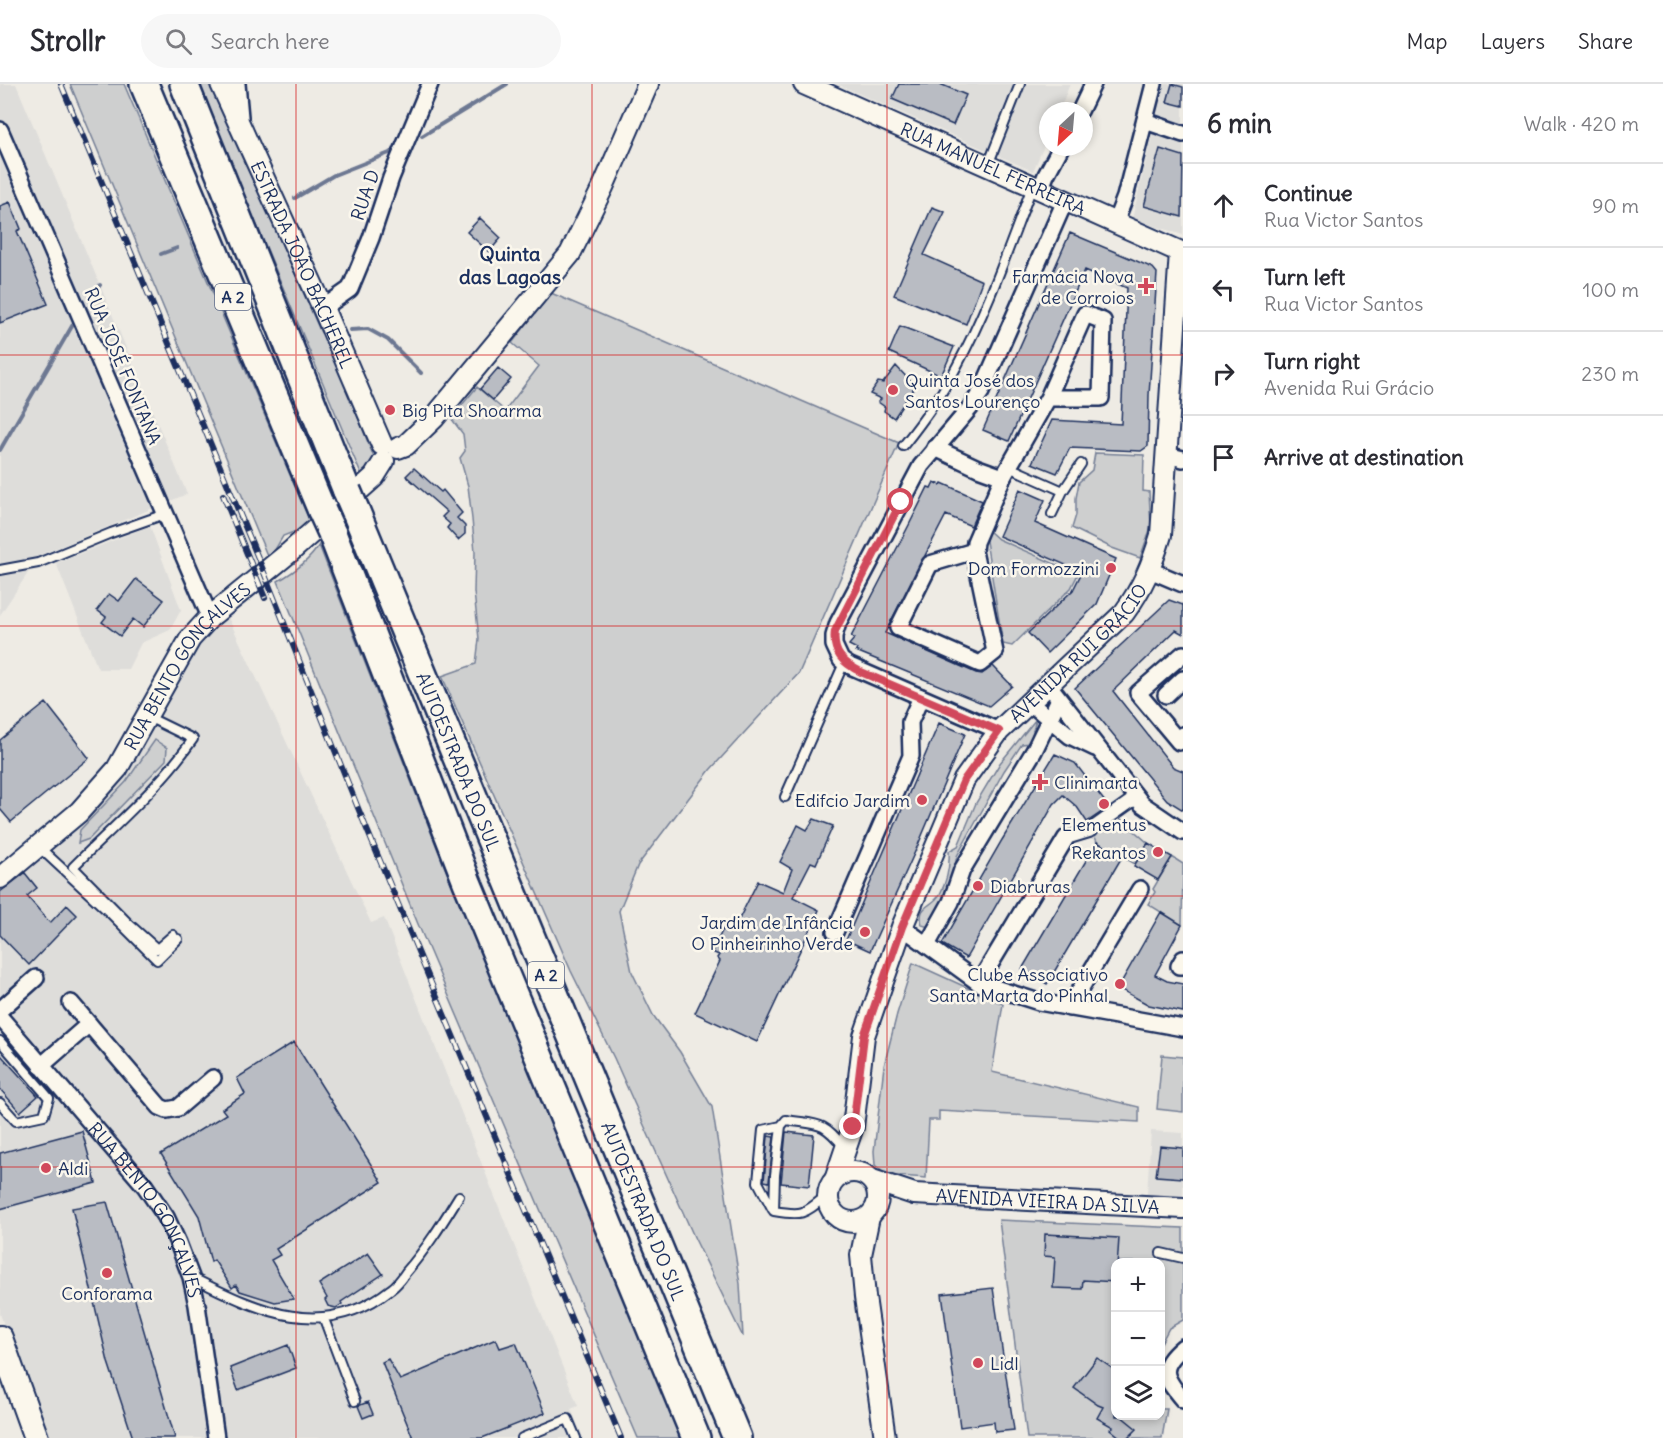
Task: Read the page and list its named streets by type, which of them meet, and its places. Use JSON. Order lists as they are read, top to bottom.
{
  "streets": {
    "highway": ["A 2", "AUTOESTRADA DO SUL"],
    "street": [
      "RUA MANUEL FERREIRA",
      "RUA D",
      "ESTRADA JOÃO BACHEREL",
      "RUA JOSÉ FONTANA",
      "AVENIDA RUI GRÁCIO",
      "RUA BENTO GONÇALVES",
      "AVENIDA VIEIRA DA SILVA"
    ]
  },
  "crossings": [
    ["RUA MANUEL FERREIRA", "AVENIDA RUI GRÁCIO"],
    ["RUA D", "ESTRADA JOÃO BACHEREL"],
    ["ESTRADA JOÃO BACHEREL", "RUA BENTO GONÇALVES"],
    ["RUA JOSÉ FONTANA", "RUA BENTO GONÇALVES"],
    ["AVENIDA RUI GRÁCIO", "AVENIDA VIEIRA DA SILVA"]
  ],
  "districts": ["Quinta das Lagoas"],
  "places": {
    "health": ["Farmácia Nova de Corroios", "Clinimarta"],
    "other": [
      "Quinta José dos Santos Lourenço",
      "Big Pita Shoarma",
      "Dom Formozzini",
      "Edifcio Jardim",
      "Elementus",
      "Rekantos",
      "Diabruras",
      "Jardim de Infância O Pinheirinho Verde",
      "Clube Associativo Santa Marta do Pinhal",
      "Aldi",
      "Conforama",
      "Lidl"
    ]
  },
  "north": "bottom left",
  "page": {
    "header": "Strollr",
    "search": "Search here",
    "nav": ["Map", "Layers", "Share"],
    "heading": ["6 min", "Walk · 420 m"],
    "list": [
      ["Continue", "Rua Victor Santos", "90 m"],
      ["Turn left", "Rua Victor Santos", "100 m"],
      ["Turn right", "Avenida Rui Grácio", "230 m"],
      "Arrive at destination"
    ],
    "map_buttons": ["+", "−"]
  }
}
